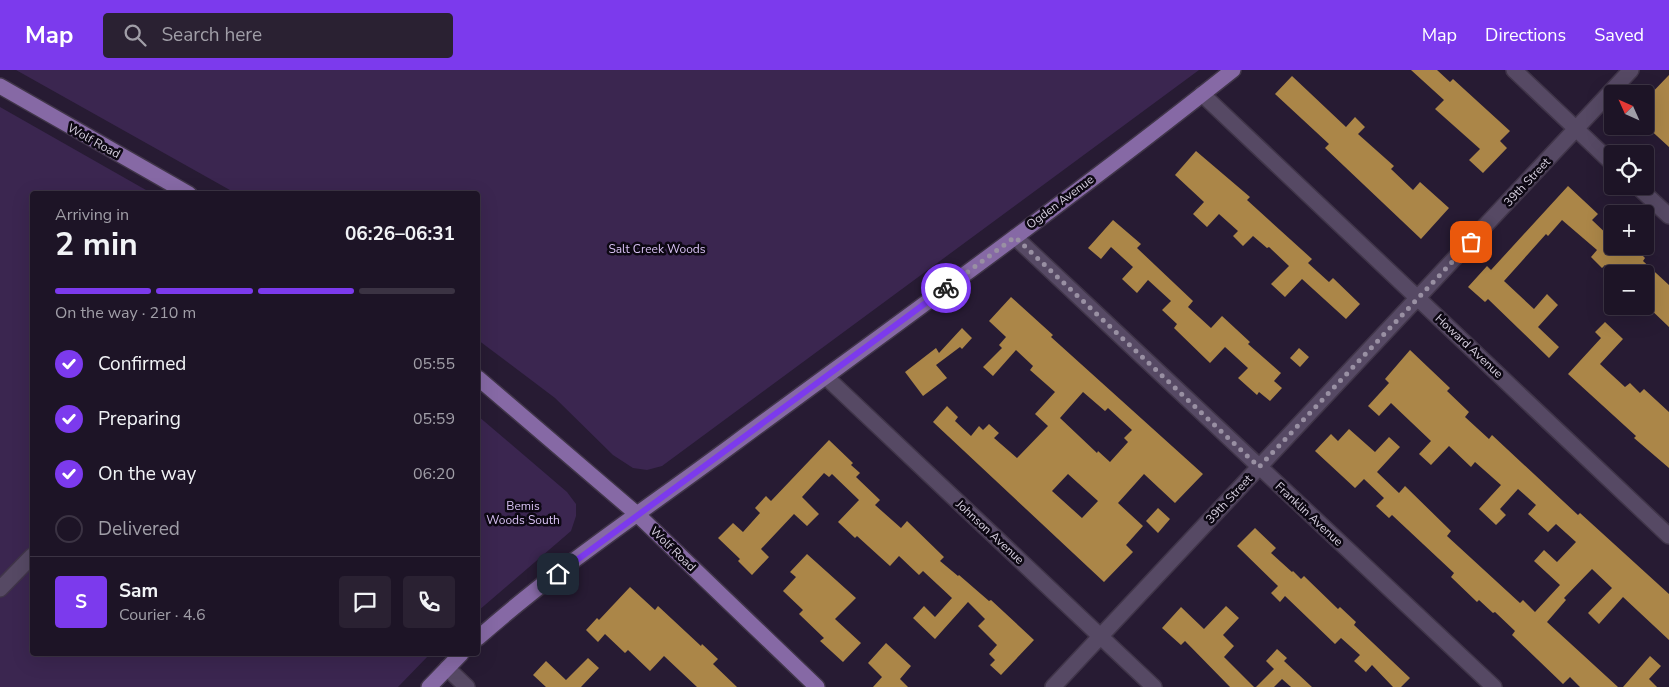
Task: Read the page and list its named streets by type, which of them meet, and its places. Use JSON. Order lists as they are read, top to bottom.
{
  "streets": {
    "main road": ["Wolf Road", "Ogden Avenue"],
    "street": [
      "39th Street",
      "Howard Avenue",
      "Franklin Avenue",
      "Johnson Avenue"
    ]
  },
  "crossings": [
    ["Wolf Road", "Ogden Avenue"],
    ["39th Street", "Howard Avenue"],
    ["39th Street", "Franklin Avenue"],
    ["39th Street", "Johnson Avenue"],
    ["Ogden Avenue", "Howard Avenue"],
    ["Ogden Avenue", "Franklin Avenue"],
    ["Ogden Avenue", "Johnson Avenue"]
  ],
  "parks": ["Salt Creek Woods", "Bemis Woods South"],
  "north": "top left",
  "page": {
    "header": "Map",
    "search": "Search here",
    "nav": ["Map", "Directions", "Saved"],
    "map_buttons": ["+", "−"],
    "heading": ["2 min", "Arriving in", "06:26–06:31"],
    "panel": ["Sam", "Courier · 4.6"],
    "bar": "On the way · 210 m",
    "list": [
      ["Confirmed", "05:55"],
      ["Preparing", "05:59"],
      ["On the way", "06:20"],
      "Delivered"
    ],
    "round": "S"
  }
}
